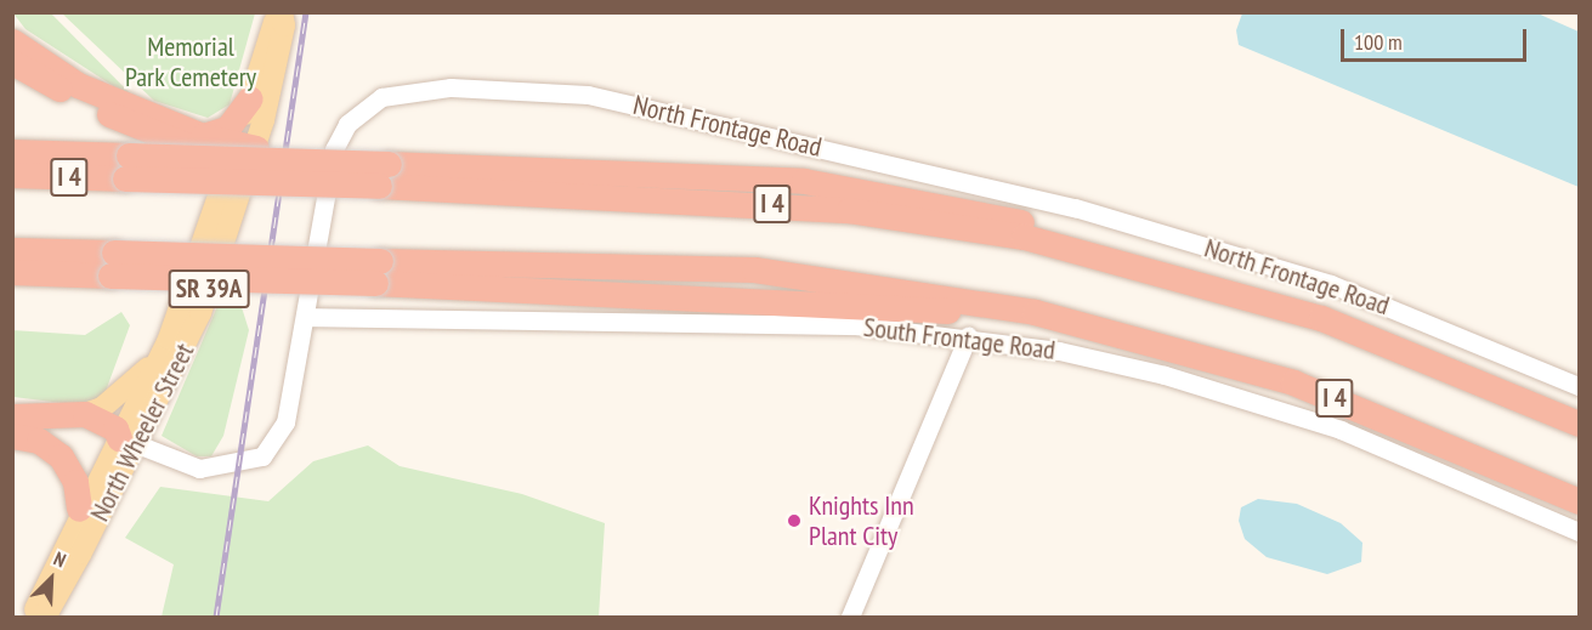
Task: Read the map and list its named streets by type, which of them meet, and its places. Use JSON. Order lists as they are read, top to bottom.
{
  "streets": {
    "highway": ["I 4"],
    "main road": ["SR 39A", "North Wheeler Street"],
    "street": ["North Frontage Road", "South Frontage Road"]
  },
  "crossings": [
    ["North Frontage Road", "South Frontage Road"],
    ["North Frontage Road", "North Wheeler Street"],
    ["SR 39A", "North Wheeler Street"]
  ],
  "parks": ["Memorial Park Cemetery"],
  "places": ["Knights Inn Plant City"],
  "scale_bar": "100 m",
  "north": "top right"
}
